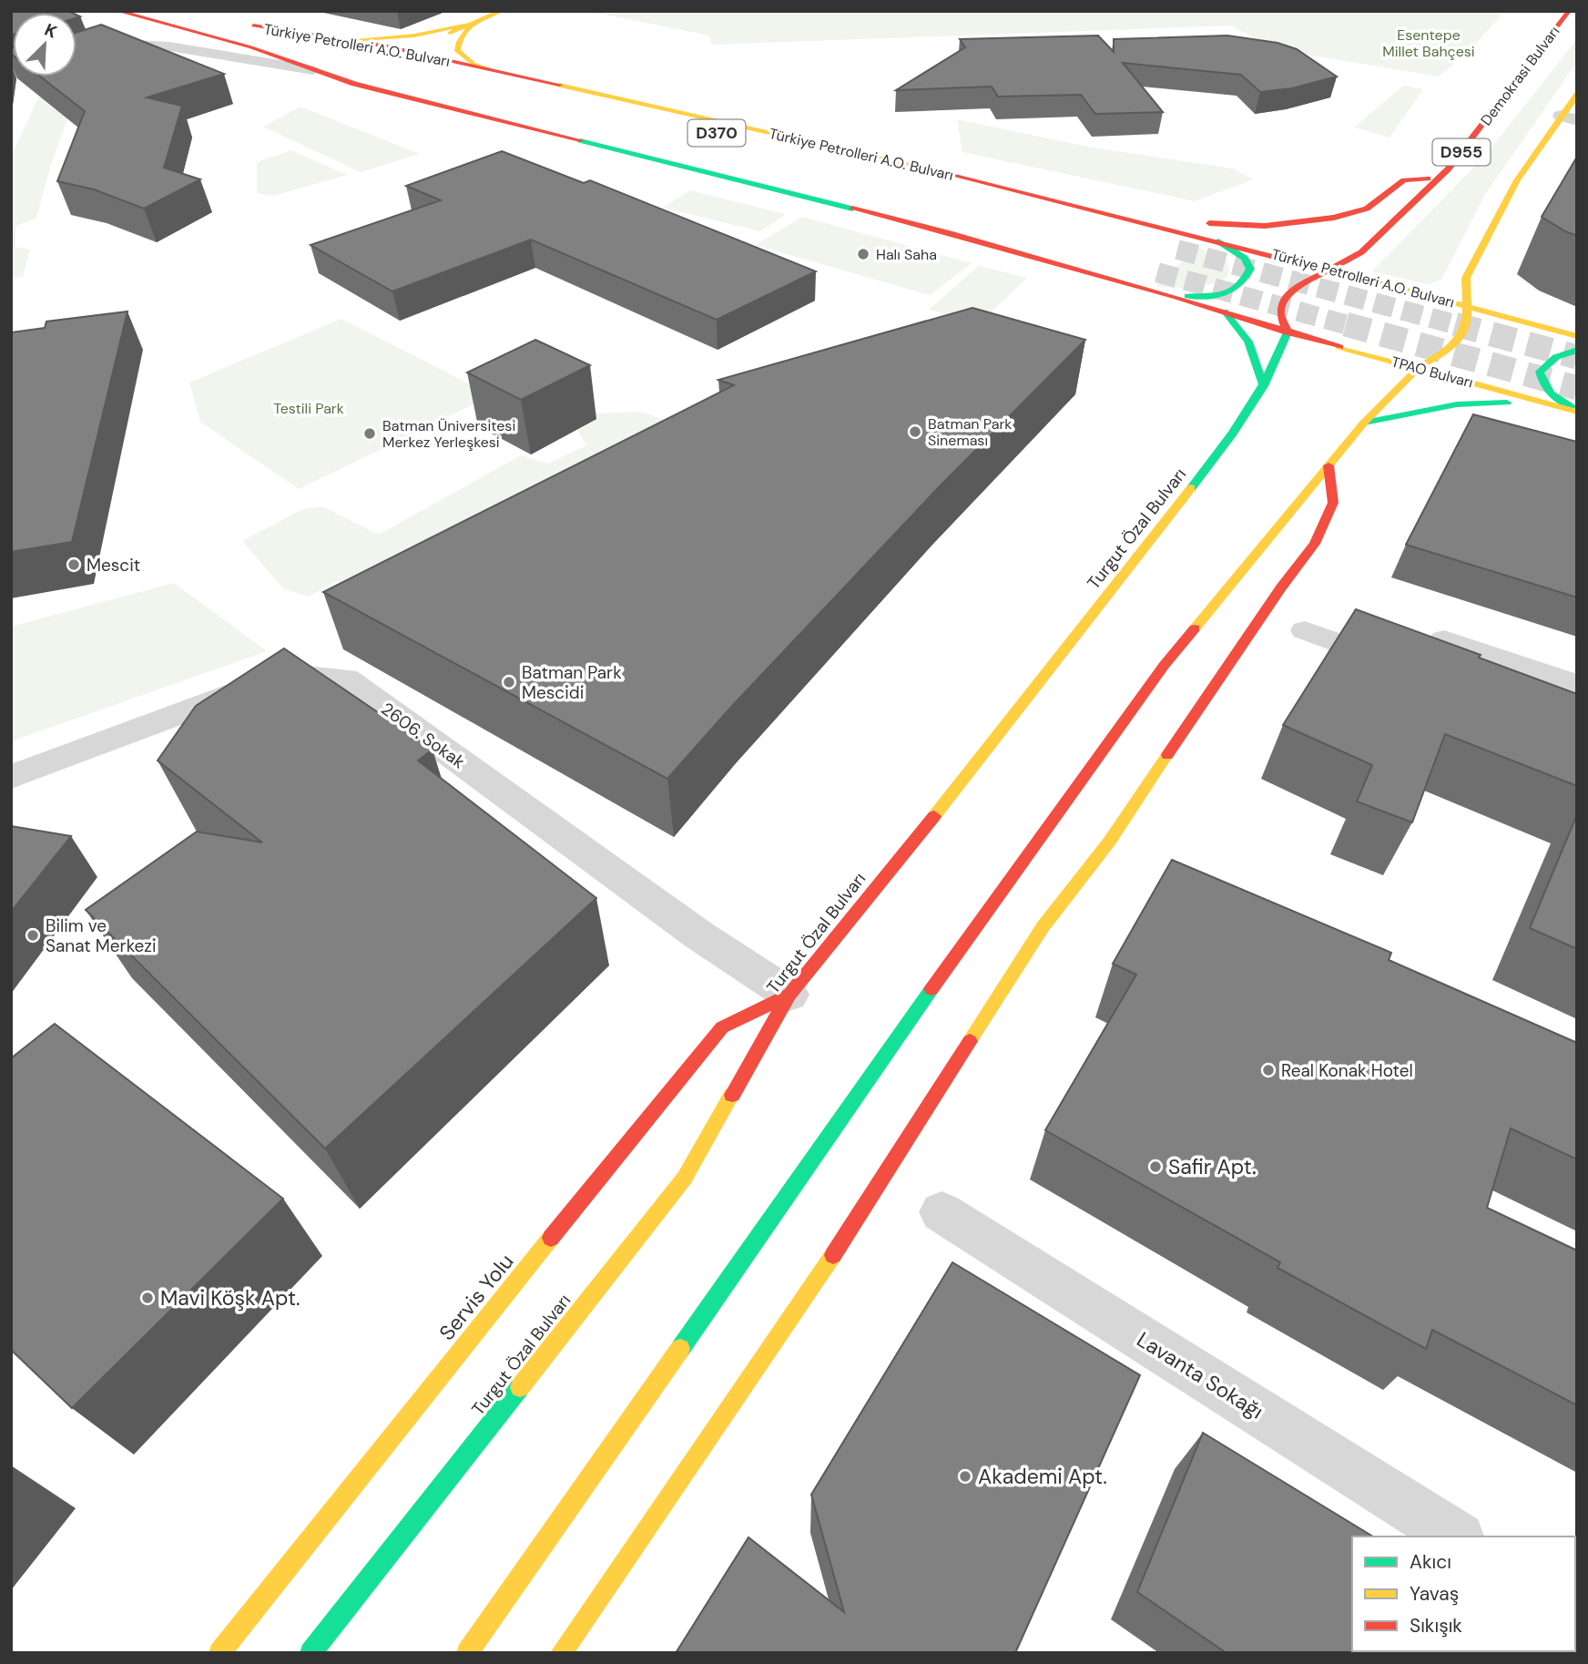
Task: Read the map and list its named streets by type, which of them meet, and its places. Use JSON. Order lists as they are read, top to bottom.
{
  "streets": {
    "main road": [
      "Türkiye Petrolleri A.O. Bulvarı",
      "Demokrasi Bulvarı",
      "D370",
      "D955",
      "TPAO Bulvarı",
      "Turgut Özal Bulvarı",
      "Servis Yolu"
    ],
    "street": ["2606. Sokak", "Lavanta Sokağı"]
  },
  "crossings": [
    ["Türkiye Petrolleri A.O. Bulvarı", "Demokrasi Bulvarı"],
    ["Türkiye Petrolleri A.O. Bulvarı", "TPAO Bulvarı"],
    ["Türkiye Petrolleri A.O. Bulvarı", "Turgut Özal Bulvarı"],
    ["Demokrasi Bulvarı", "TPAO Bulvarı"],
    ["Demokrasi Bulvarı", "Turgut Özal Bulvarı"],
    ["TPAO Bulvarı", "Turgut Özal Bulvarı"],
    ["Turgut Özal Bulvarı", "2606. Sokak"],
    ["Turgut Özal Bulvarı", "Servis Yolu"],
    ["2606. Sokak", "Servis Yolu"]
  ],
  "parks": ["Esentepe Millet Bahçesi", "Testili Park"],
  "places": [
    "Halı Saha",
    "Batman Park Sineması",
    "Batman Üniversitesi Merkez Yerleşkesi",
    "Mescit",
    "Batman Park Mescidi",
    "Bilim ve Sanat Merkezi",
    "Real Konak Hotel",
    "Safir Apt.",
    "Mavi Köşk Apt.",
    "Akademi Apt."
  ],
  "legend": ["Akıcı", "Yavaş", "Sıkışık"],
  "north": "top right"
}
